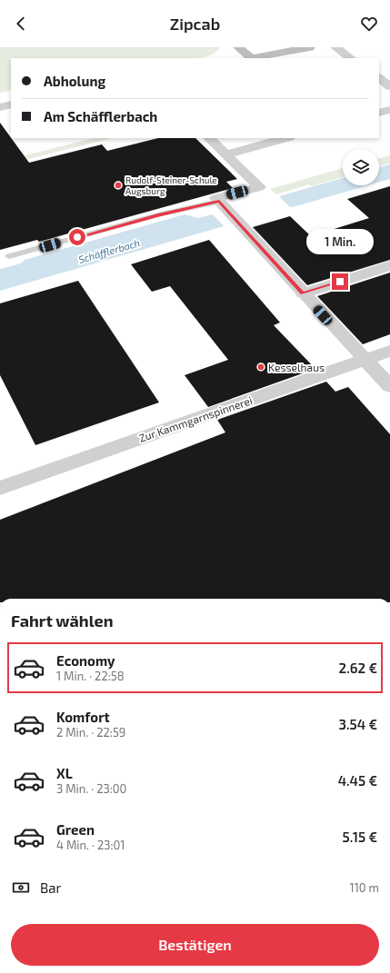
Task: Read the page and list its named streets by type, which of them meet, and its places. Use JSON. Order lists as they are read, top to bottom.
{
  "streets": {
    "street": ["Zur Kammgarnspinnerei"]
  },
  "water": ["Schäfflerbach"],
  "places": ["Rudolf-Steiner-Schule Augsburg", "Kesselhaus"],
  "page": {
    "header": "Zipcab",
    "banner": ["Abholung", "Am Schäfflerbach"],
    "bubble": "1 Min.",
    "heading": "Fahrt wählen",
    "list": [
      {
        "name": "Economy",
        "note": "1 Min. · 22:58",
        "value": "2.62 €"
      },
      {
        "name": "Komfort",
        "note": "2 Min. · 22:59",
        "value": "3.54 €"
      },
      {
        "name": "XL",
        "note": "3 Min. · 23:00",
        "value": "4.45 €"
      },
      {
        "name": "Green",
        "note": "4 Min. · 23:01",
        "value": "5.15 €"
      }
    ],
    "pay": ["Bar", "110 m"],
    "buttons": "Bestätigen"
  }
}
